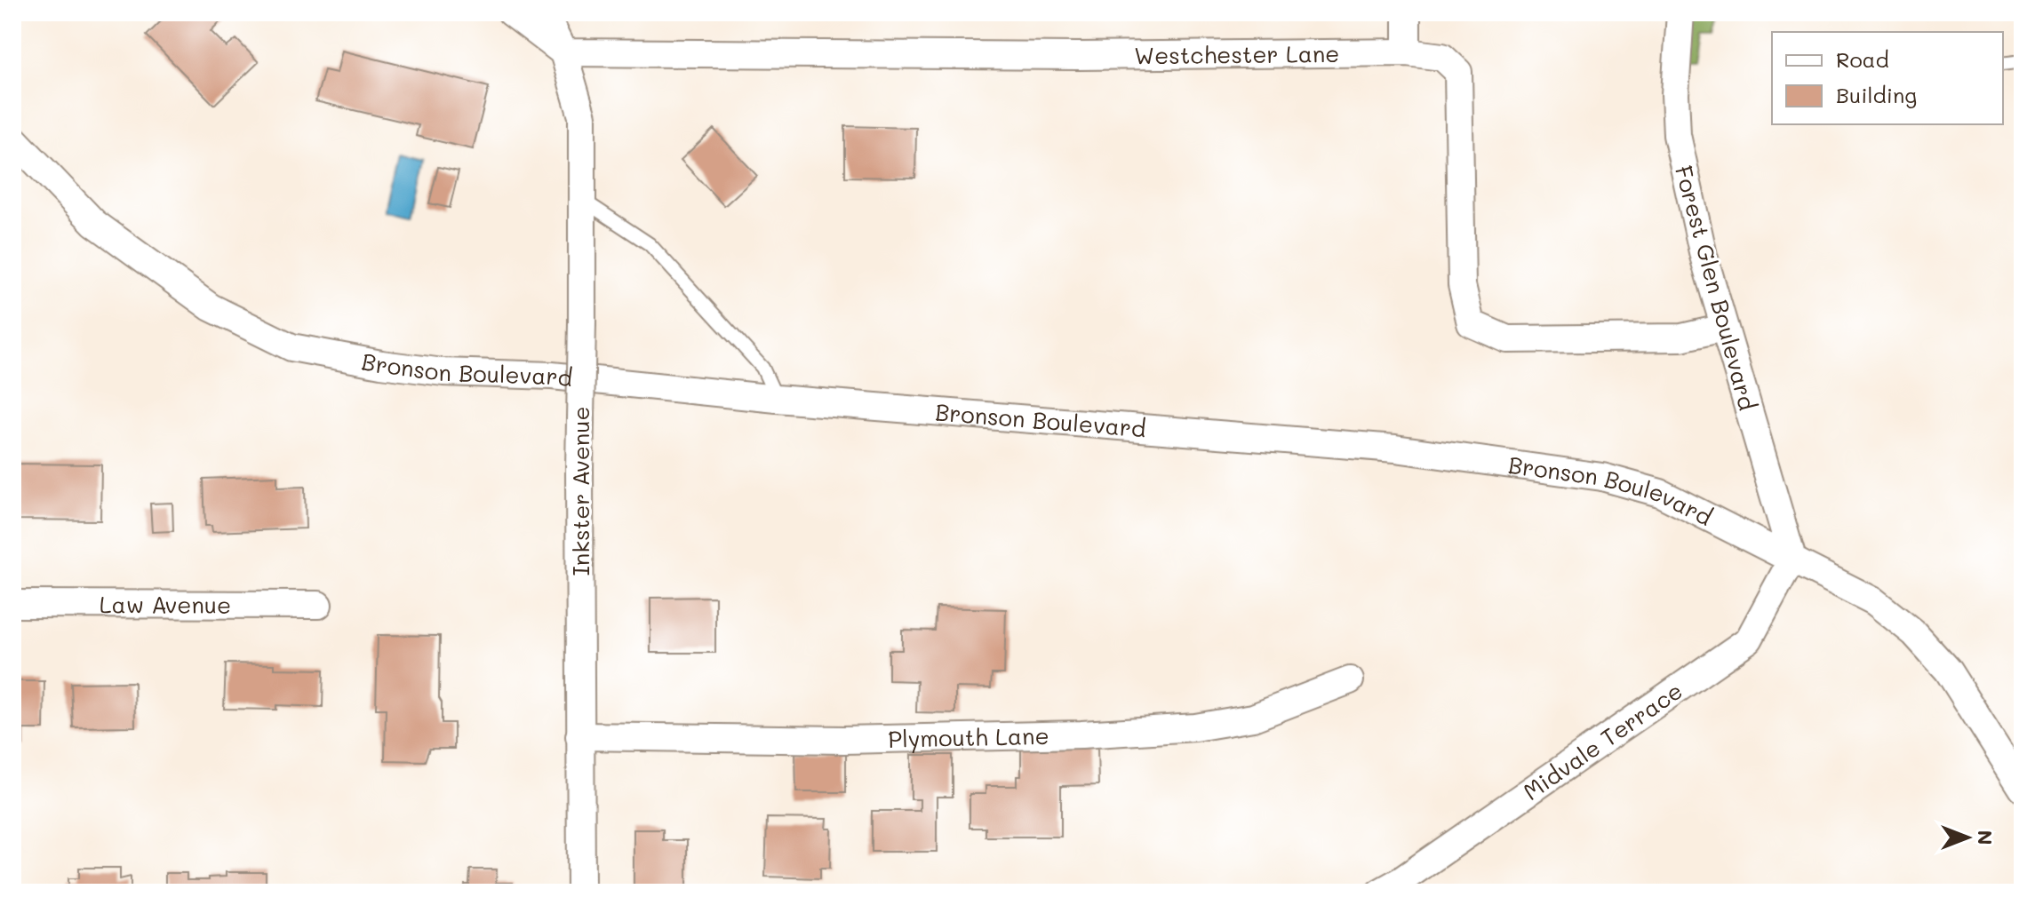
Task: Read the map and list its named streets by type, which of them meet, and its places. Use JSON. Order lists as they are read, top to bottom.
{
  "streets": {
    "street": [
      "Westchester Lane",
      "Forest Glen Boulevard",
      "Bronson Boulevard",
      "Inkster Avenue",
      "Law Avenue",
      "Plymouth Lane",
      "Midvale Terrace"
    ]
  },
  "crossings": [
    ["Westchester Lane", "Forest Glen Boulevard"],
    ["Westchester Lane", "Inkster Avenue"],
    ["Forest Glen Boulevard", "Bronson Boulevard"],
    ["Forest Glen Boulevard", "Midvale Terrace"],
    ["Bronson Boulevard", "Midvale Terrace"],
    ["Inkster Avenue", "Plymouth Lane"]
  ],
  "legend": ["Road", "Building"],
  "north": "right"
}
